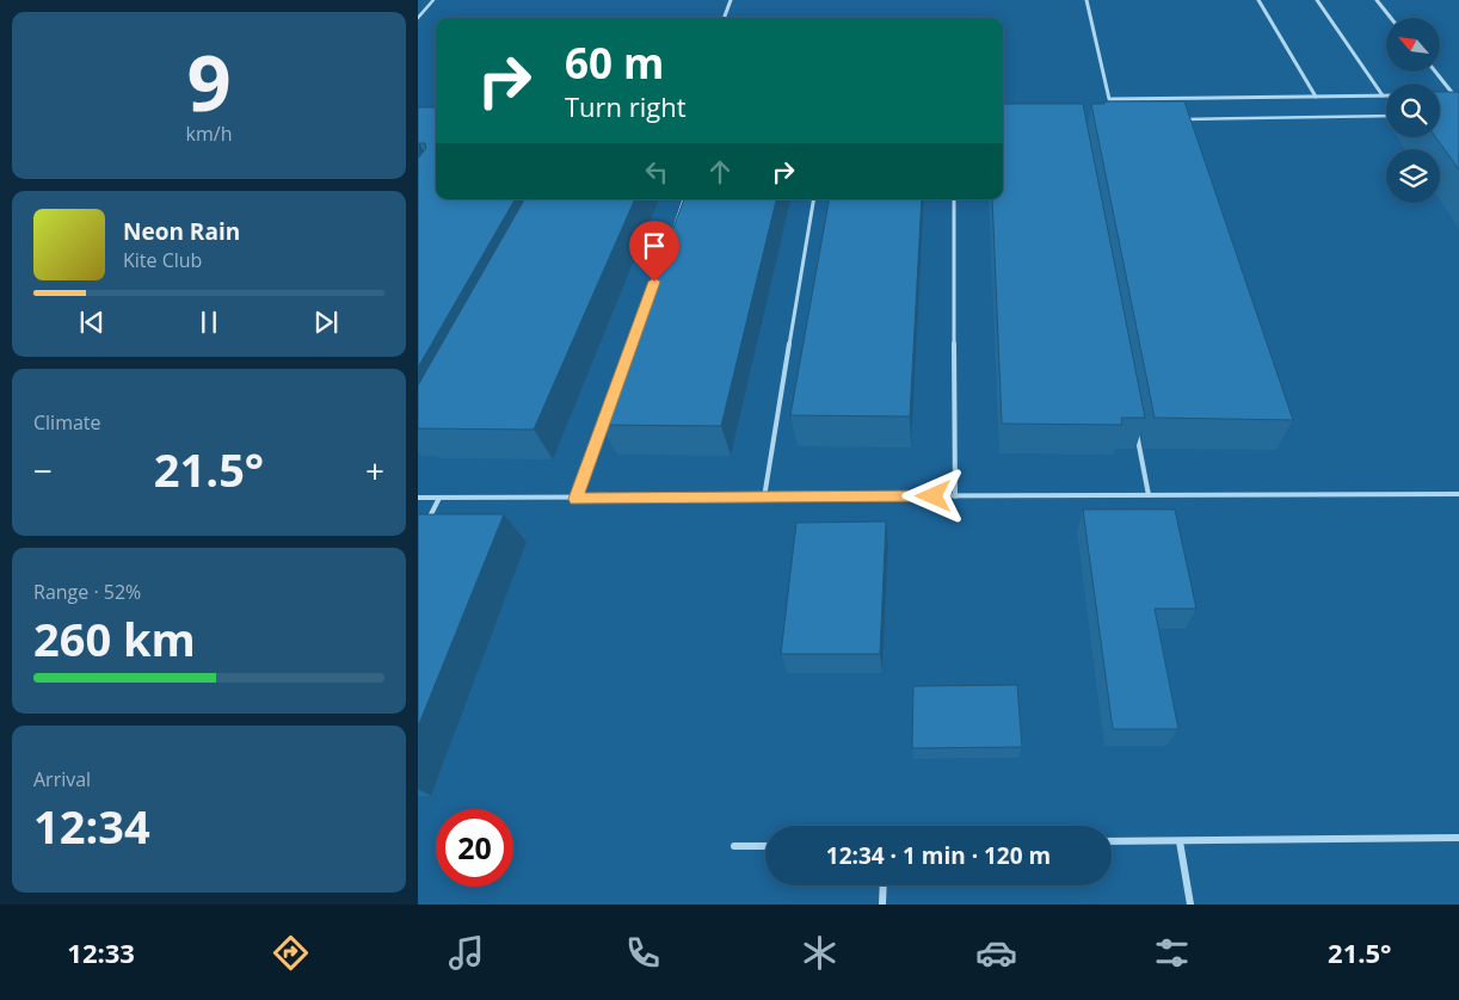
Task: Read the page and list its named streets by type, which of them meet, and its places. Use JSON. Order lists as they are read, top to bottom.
{
  "north": "top left",
  "page": {
    "tile": [
      ["9", "km/h"],
      "Climate",
      ["Range · 52%", "260 km"],
      ["Arrival", "12:34"]
    ],
    "turn": ["60 m", "Turn right"],
    "song": ["Neon Rain", "Kite Club"],
    "heat": ["−", "21.5°", "+"],
    "limit": "20",
    "trip": "12:34 · 1 min · 120 m",
    "tabs": ["12:33", "21.5°"]
  }
}
